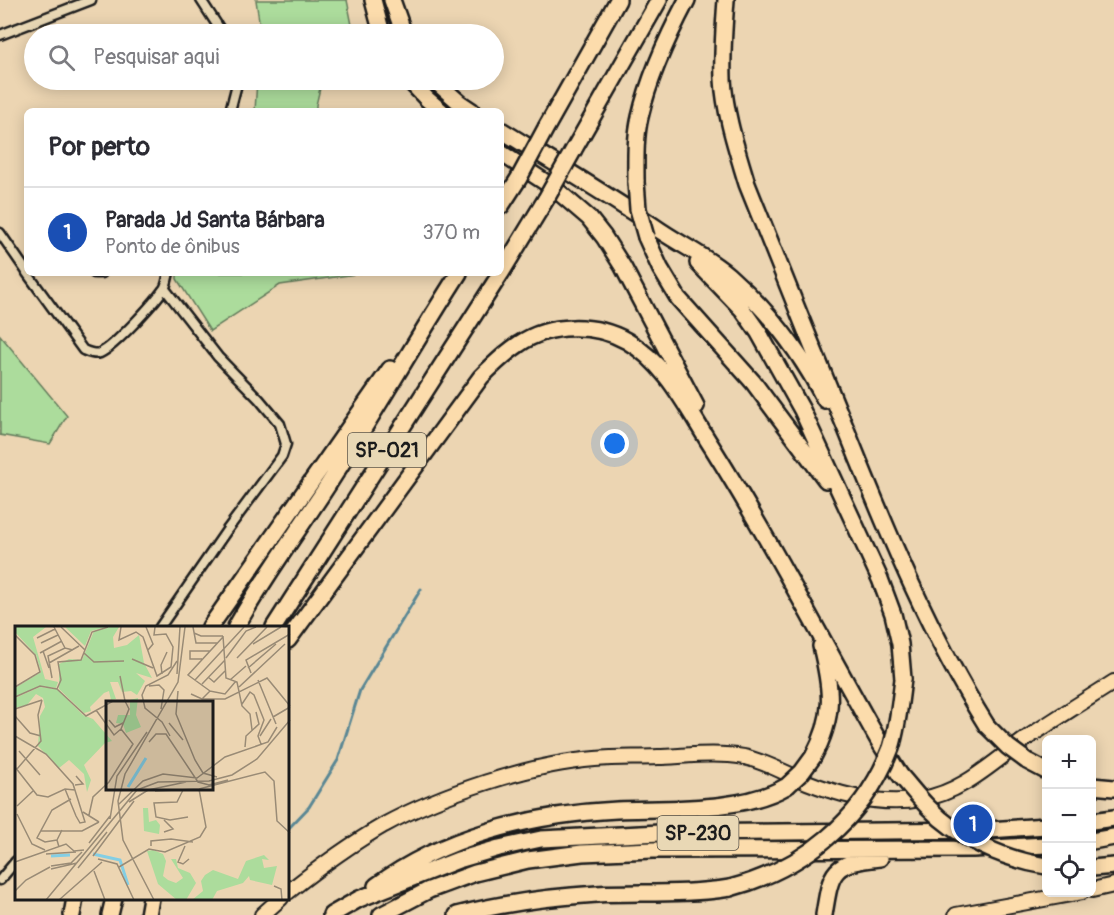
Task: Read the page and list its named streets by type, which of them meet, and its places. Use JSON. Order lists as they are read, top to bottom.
{
  "streets": {
    "highway": ["SP-021", "SP-230"]
  },
  "page": {
    "search": "Pesquisar aqui",
    "heading": "Por perto",
    "list": [
      {
        "mark": "1",
        "name": "Parada Jd Santa Bárbara",
        "note": "Ponto de ônibus",
        "value": "370 m"
      }
    ],
    "map_buttons": ["+", "−"],
    "pins": "1"
  }
}
